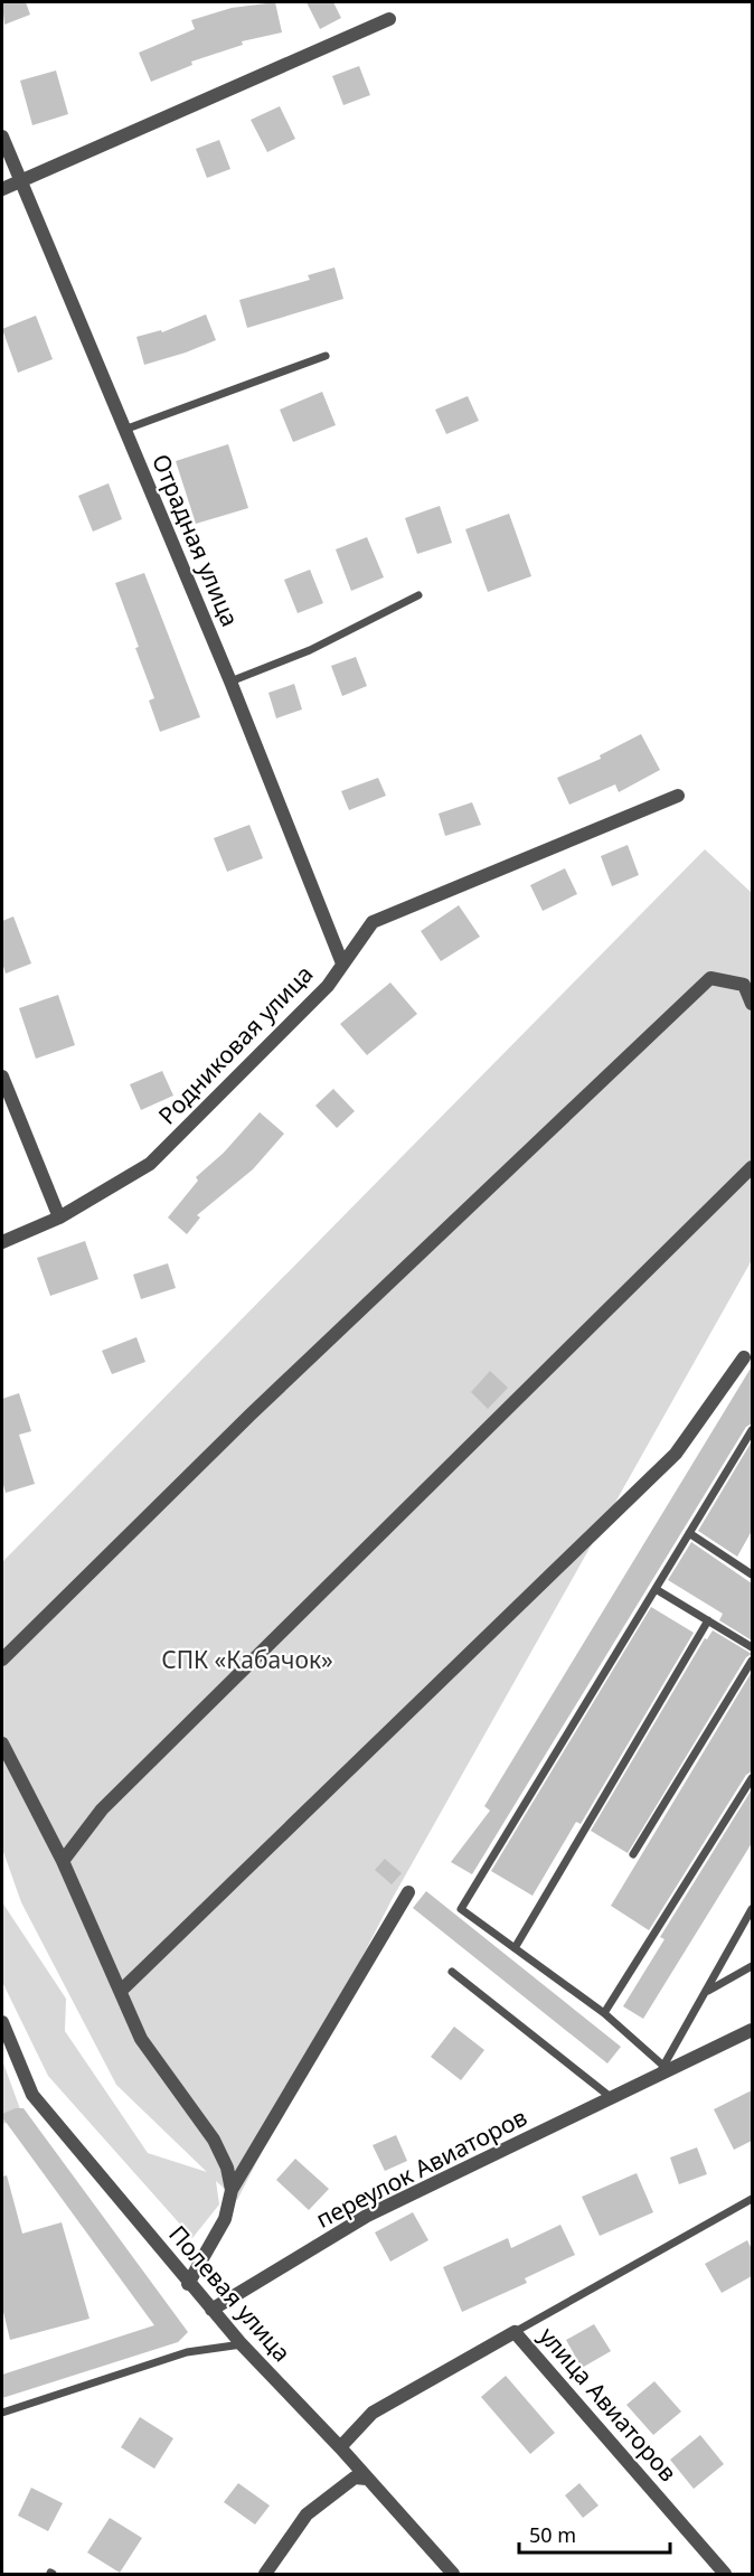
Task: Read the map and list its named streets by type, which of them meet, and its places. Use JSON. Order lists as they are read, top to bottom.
{
  "streets": {
    "street": [
      "Отрадная улица",
      "Родниковая улица",
      "переулок Авиаторов",
      "Полевая улица",
      "улица Авиаторов"
    ]
  },
  "crossings": [
    ["Отрадная улица", "Родниковая улица"],
    ["переулок Авиаторов", "Полевая улица"],
    ["Полевая улица", "улица Авиаторов"]
  ],
  "parks": ["СПК «Кабачок»"],
  "scale_bar": "50 m"
}
